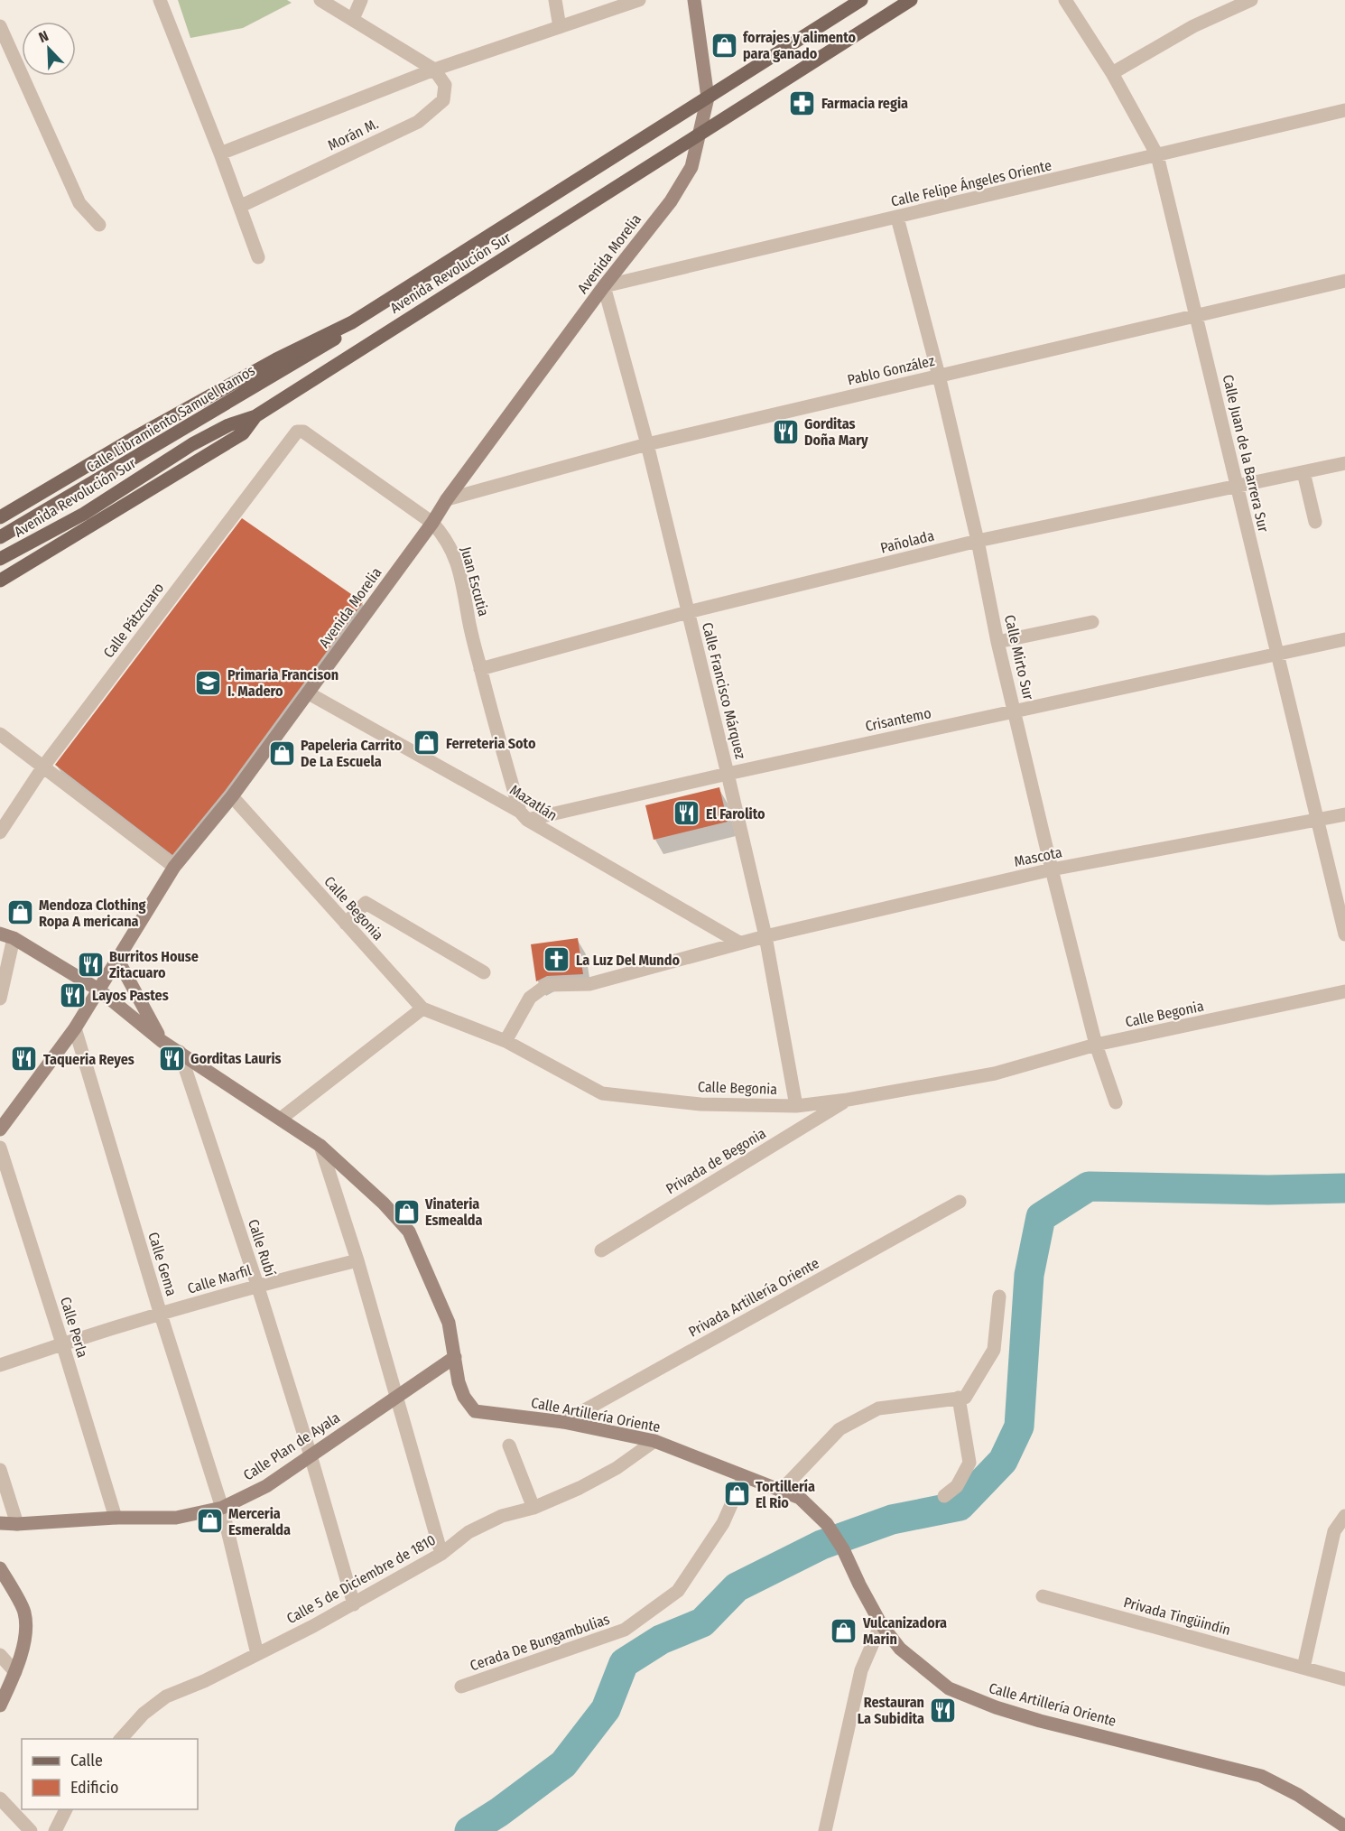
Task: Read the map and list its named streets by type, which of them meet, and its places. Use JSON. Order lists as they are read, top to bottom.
{
  "streets": {
    "main road": ["Avenida Revolución Sur", "Calle Libramiento Samuel Ramos"],
    "street": [
      "Morán M.",
      "Calle Felipe Ángeles Oriente",
      "Avenida Morelia",
      "Pablo González",
      "Calle Juan de la Barrera Sur",
      "Pañolada",
      "Juan Escutia",
      "Calle Pátzcuaro",
      "Calle Mirto Sur",
      "Calle Francisco Márquez",
      "Crisantemo",
      "Mazatlán",
      "Mascota",
      "Calle Begonia",
      "Privada de Begonia",
      "Calle Rubí",
      "Calle Gema",
      "Calle Marfil",
      "Privada Artillería Oriente",
      "Calle Perla",
      "Calle Artillería Oriente",
      "Calle Plan de Ayala",
      "Calle 5 de Diciembre de 1810",
      "Privada Tingüindín",
      "Cerada De Bungambulias"
    ]
  },
  "crossings": [
    ["Calle Felipe Ángeles Oriente", "Avenida Morelia"],
    ["Calle Felipe Ángeles Oriente", "Calle Juan de la Barrera Sur"],
    ["Calle Felipe Ángeles Oriente", "Calle Mirto Sur"],
    ["Calle Felipe Ángeles Oriente", "Calle Francisco Márquez"],
    ["Avenida Morelia", "Avenida Revolución Sur"],
    ["Avenida Morelia", "Pablo González"],
    ["Avenida Morelia", "Juan Escutia"],
    ["Avenida Morelia", "Calle Francisco Márquez"],
    ["Avenida Morelia", "Mazatlán"],
    ["Avenida Morelia", "Calle Begonia"],
    ["Avenida Morelia", "Calle Gema"],
    ["Avenida Morelia", "Calle Artillería Oriente"],
    ["Avenida Revolución Sur", "Calle Libramiento Samuel Ramos"],
    ["Pablo González", "Calle Juan de la Barrera Sur"],
    ["Pablo González", "Calle Mirto Sur"],
    ["Pablo González", "Calle Francisco Márquez"],
    ["Calle Juan de la Barrera Sur", "Pañolada"],
    ["Calle Juan de la Barrera Sur", "Crisantemo"],
    ["Calle Juan de la Barrera Sur", "Mascota"],
    ["Pañolada", "Juan Escutia"],
    ["Pañolada", "Calle Mirto Sur"],
    ["Pañolada", "Calle Francisco Márquez"],
    ["Juan Escutia", "Calle Pátzcuaro"],
    ["Juan Escutia", "Crisantemo"],
    ["Juan Escutia", "Mazatlán"],
    ["Calle Mirto Sur", "Crisantemo"],
    ["Calle Mirto Sur", "Mascota"],
    ["Calle Mirto Sur", "Calle Begonia"],
    ["Calle Francisco Márquez", "Crisantemo"],
    ["Calle Francisco Márquez", "Mascota"],
    ["Calle Francisco Márquez", "Calle Begonia"],
    ["Crisantemo", "Mazatlán"],
    ["Mazatlán", "Mascota"],
    ["Mascota", "Calle Begonia"],
    ["Calle Begonia", "Privada de Begonia"],
    ["Calle Rubí", "Calle Marfil"],
    ["Calle Rubí", "Calle Artillería Oriente"],
    ["Calle Rubí", "Calle Plan de Ayala"],
    ["Calle Rubí", "Calle 5 de Diciembre de 1810"],
    ["Calle Gema", "Calle Marfil"],
    ["Calle Gema", "Calle Plan de Ayala"],
    ["Calle Gema", "Calle 5 de Diciembre de 1810"],
    ["Calle Marfil", "Calle Perla"],
    ["Privada Artillería Oriente", "Calle Artillería Oriente"],
    ["Calle Perla", "Calle Plan de Ayala"],
    ["Calle Artillería Oriente", "Calle Plan de Ayala"],
    ["Calle Artillería Oriente", "Calle 5 de Diciembre de 1810"],
    ["Calle Artillería Oriente", "Cerada De Bungambulias"]
  ],
  "places": {
    "shop": [
      "forrajes y alimento para ganado",
      "Ferreteria Soto",
      "Papeleria Carrito De La Escuela",
      "Mendoza Clothing Ropa A mericana",
      "Vinateria Esmealda",
      "Tortillería El Rio",
      "Merceria Esmeralda",
      "Vulcanizadora Marin"
    ],
    "pharmacy": ["Farmacia regia"],
    "restaurant": [
      "Gorditas Doña Mary",
      "El Farolito",
      "Burritos House Zitacuaro",
      "Layos Pastes",
      "Gorditas Lauris",
      "Taqueria Reyes",
      "Restauran La Subidita"
    ],
    "school or university": ["Primaria Francison I. Madero"],
    "church": ["La Luz Del Mundo"]
  },
  "legend": ["Calle", "Edificio"],
  "north": "top left"
}
